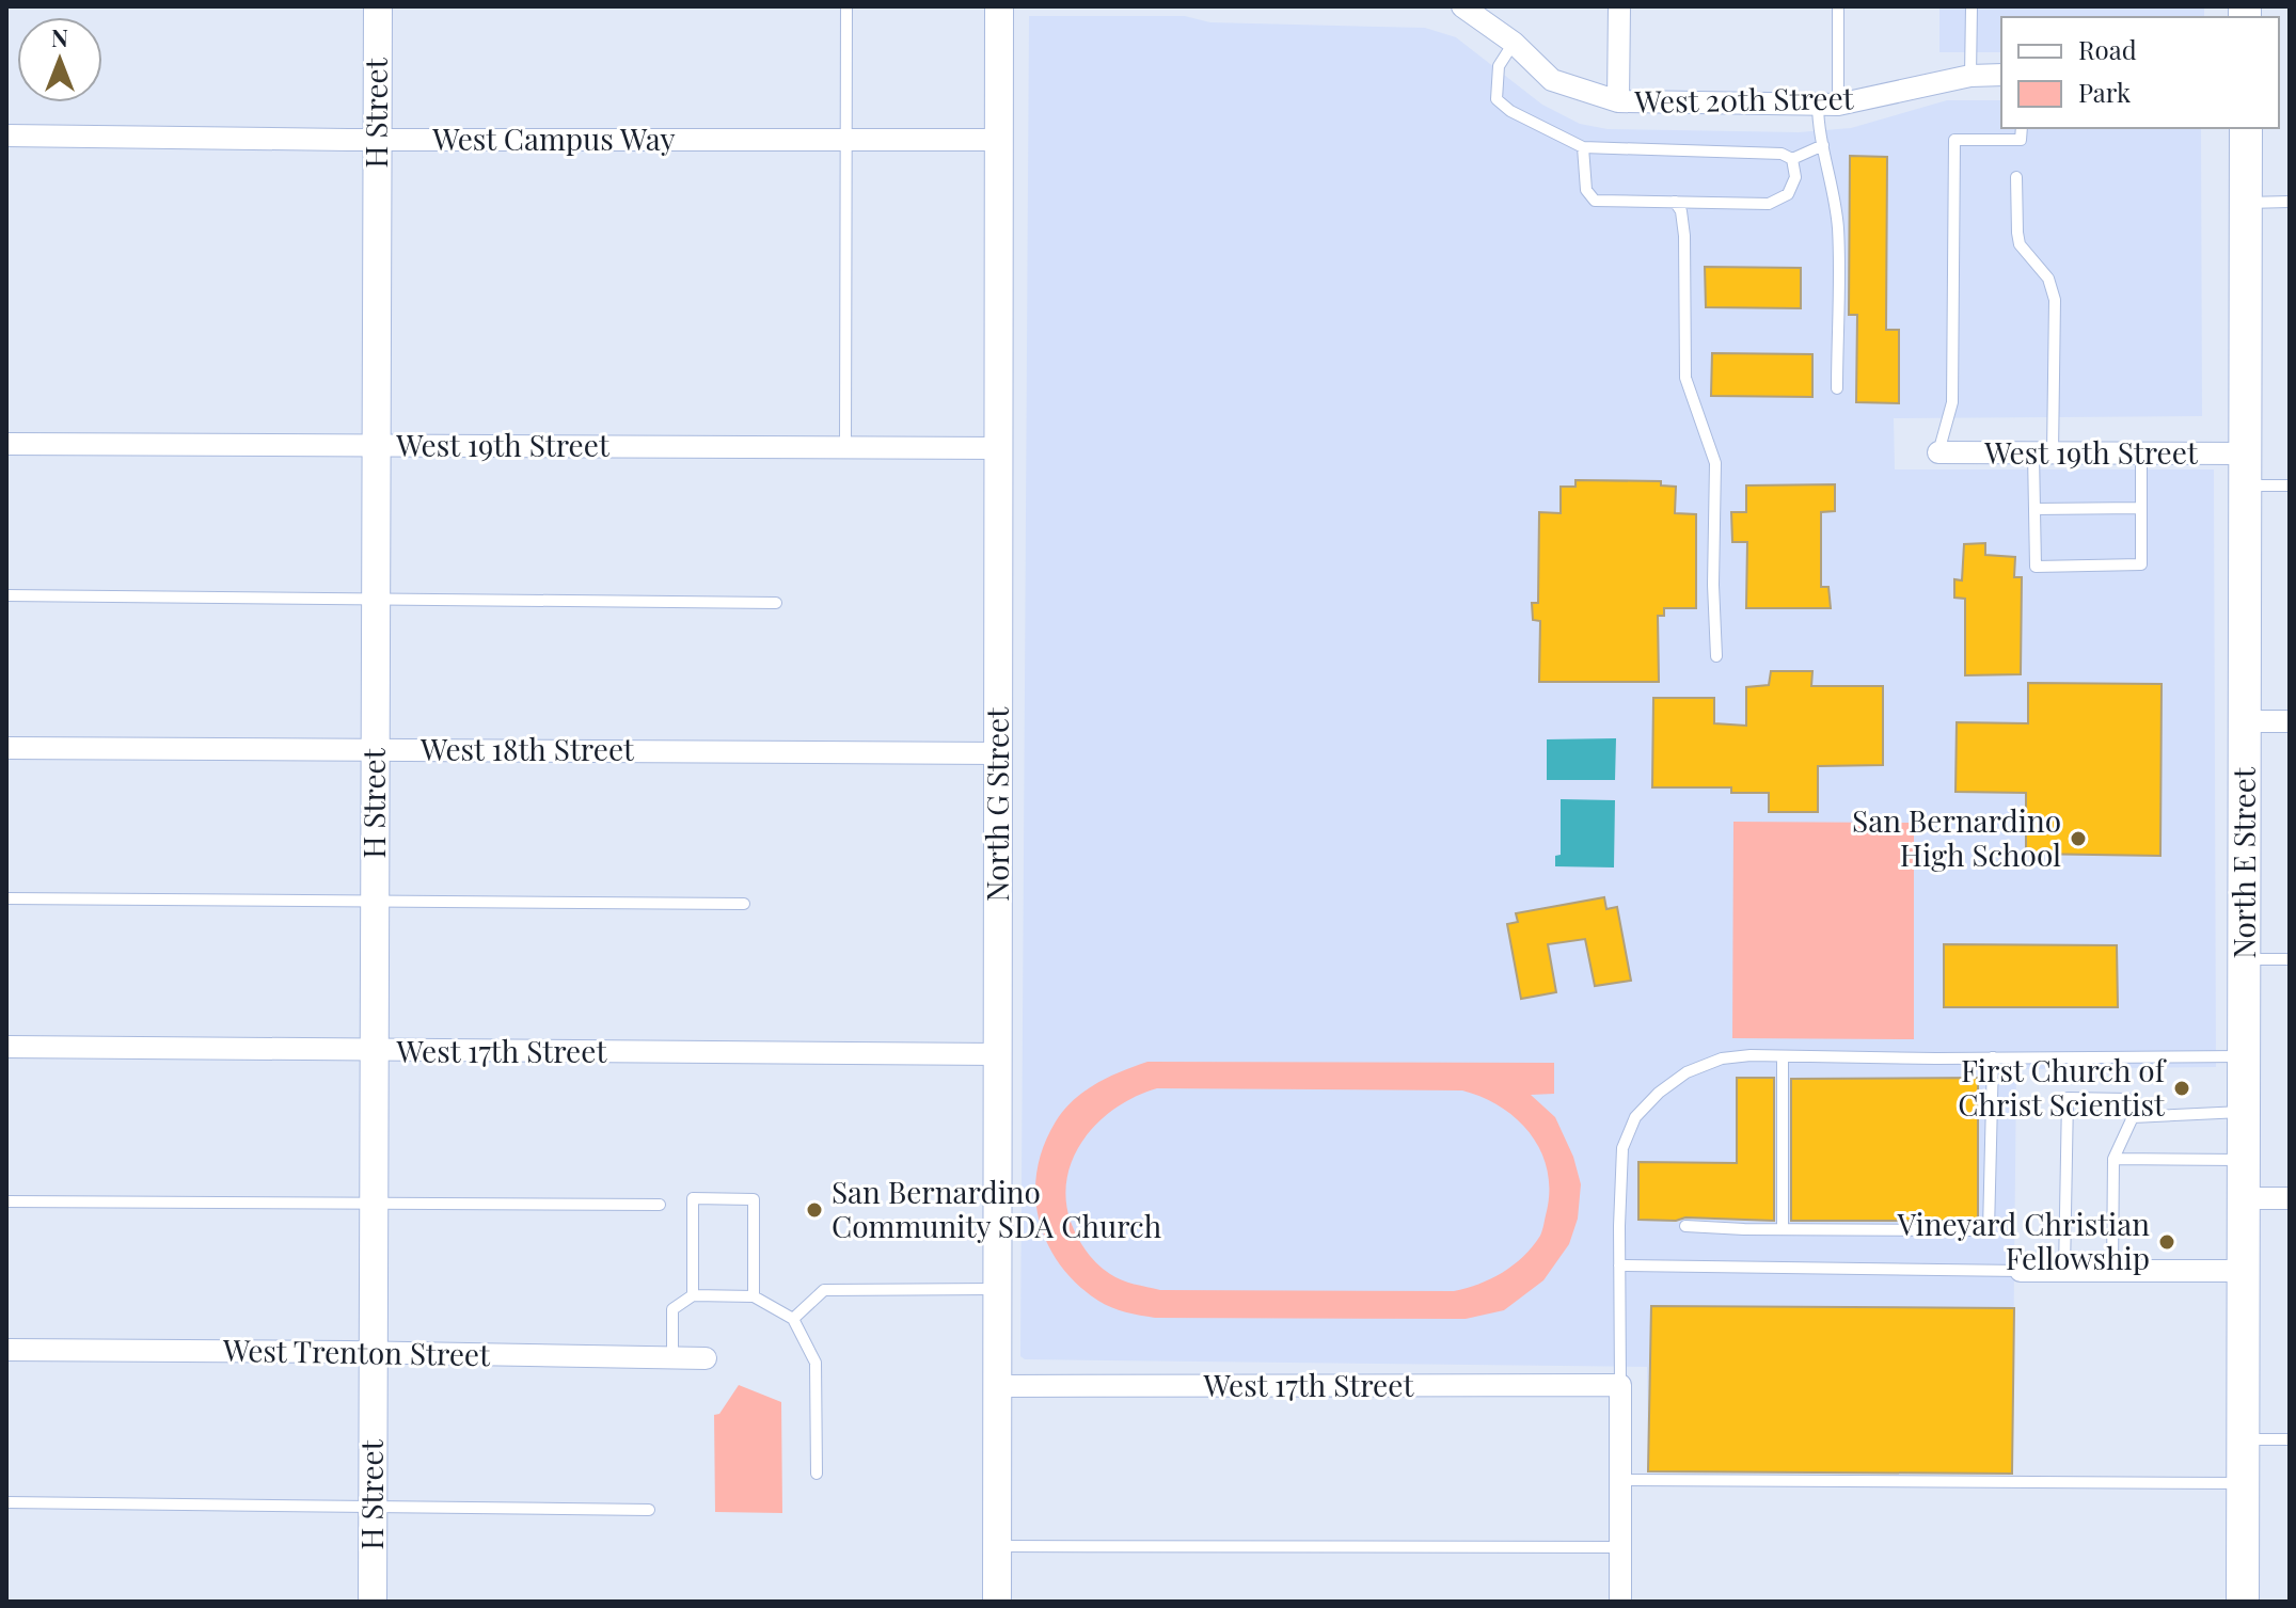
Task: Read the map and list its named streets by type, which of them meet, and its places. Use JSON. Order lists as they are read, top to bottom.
{
  "streets": {
    "main road": ["North E Street"],
    "street": [
      "West 20th Street",
      "H Street",
      "West Campus Way",
      "West 19th Street",
      "West 18th Street",
      "North G Street",
      "West 17th Street",
      "West Trenton Street"
    ]
  },
  "crossings": [
    ["H Street", "West Campus Way"],
    ["H Street", "West 19th Street"],
    ["H Street", "West 18th Street"],
    ["H Street", "West 17th Street"],
    ["H Street", "West Trenton Street"],
    ["West Campus Way", "North G Street"],
    ["West 19th Street", "North G Street"],
    ["West 19th Street", "North E Street"],
    ["West 18th Street", "North G Street"],
    ["North G Street", "West 17th Street"]
  ],
  "places": [
    "San Bernardino High School",
    "First Church of Christ Scientist",
    "San Bernardino Community SDA Church",
    "Vineyard Christian Fellowship"
  ],
  "legend": ["Road", "Park"],
  "north": "top"
}
